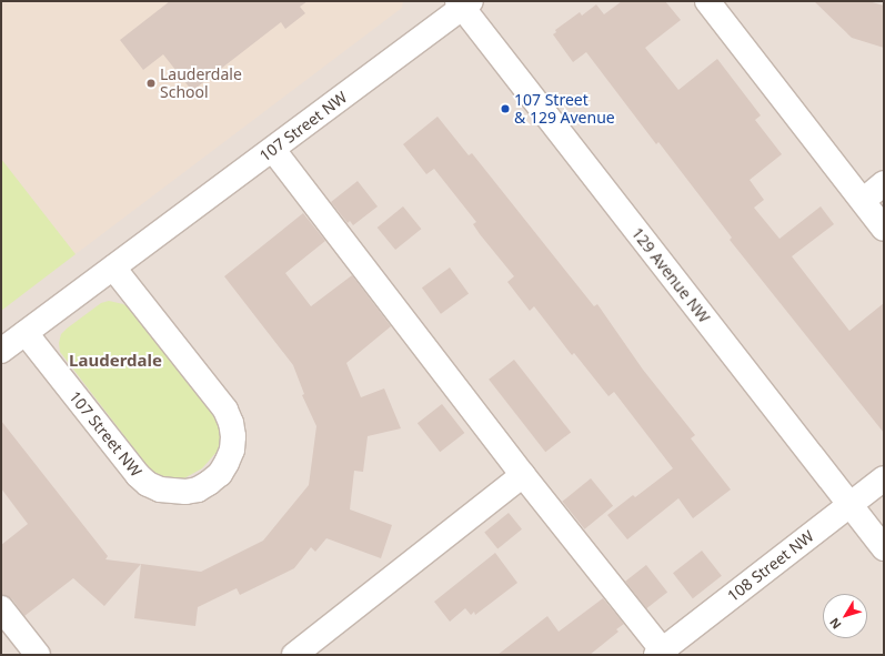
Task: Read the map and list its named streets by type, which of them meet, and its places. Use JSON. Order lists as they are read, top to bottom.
{
  "streets": {
    "street": ["107 Street NW", "129 Avenue NW", "108 Street NW"]
  },
  "crossings": [
    ["107 Street NW", "129 Avenue NW"],
    ["129 Avenue NW", "108 Street NW"]
  ],
  "districts": ["Lauderdale"],
  "places": ["Lauderdale School", "107 Street & 129 Avenue"],
  "north": "bottom left"
}
